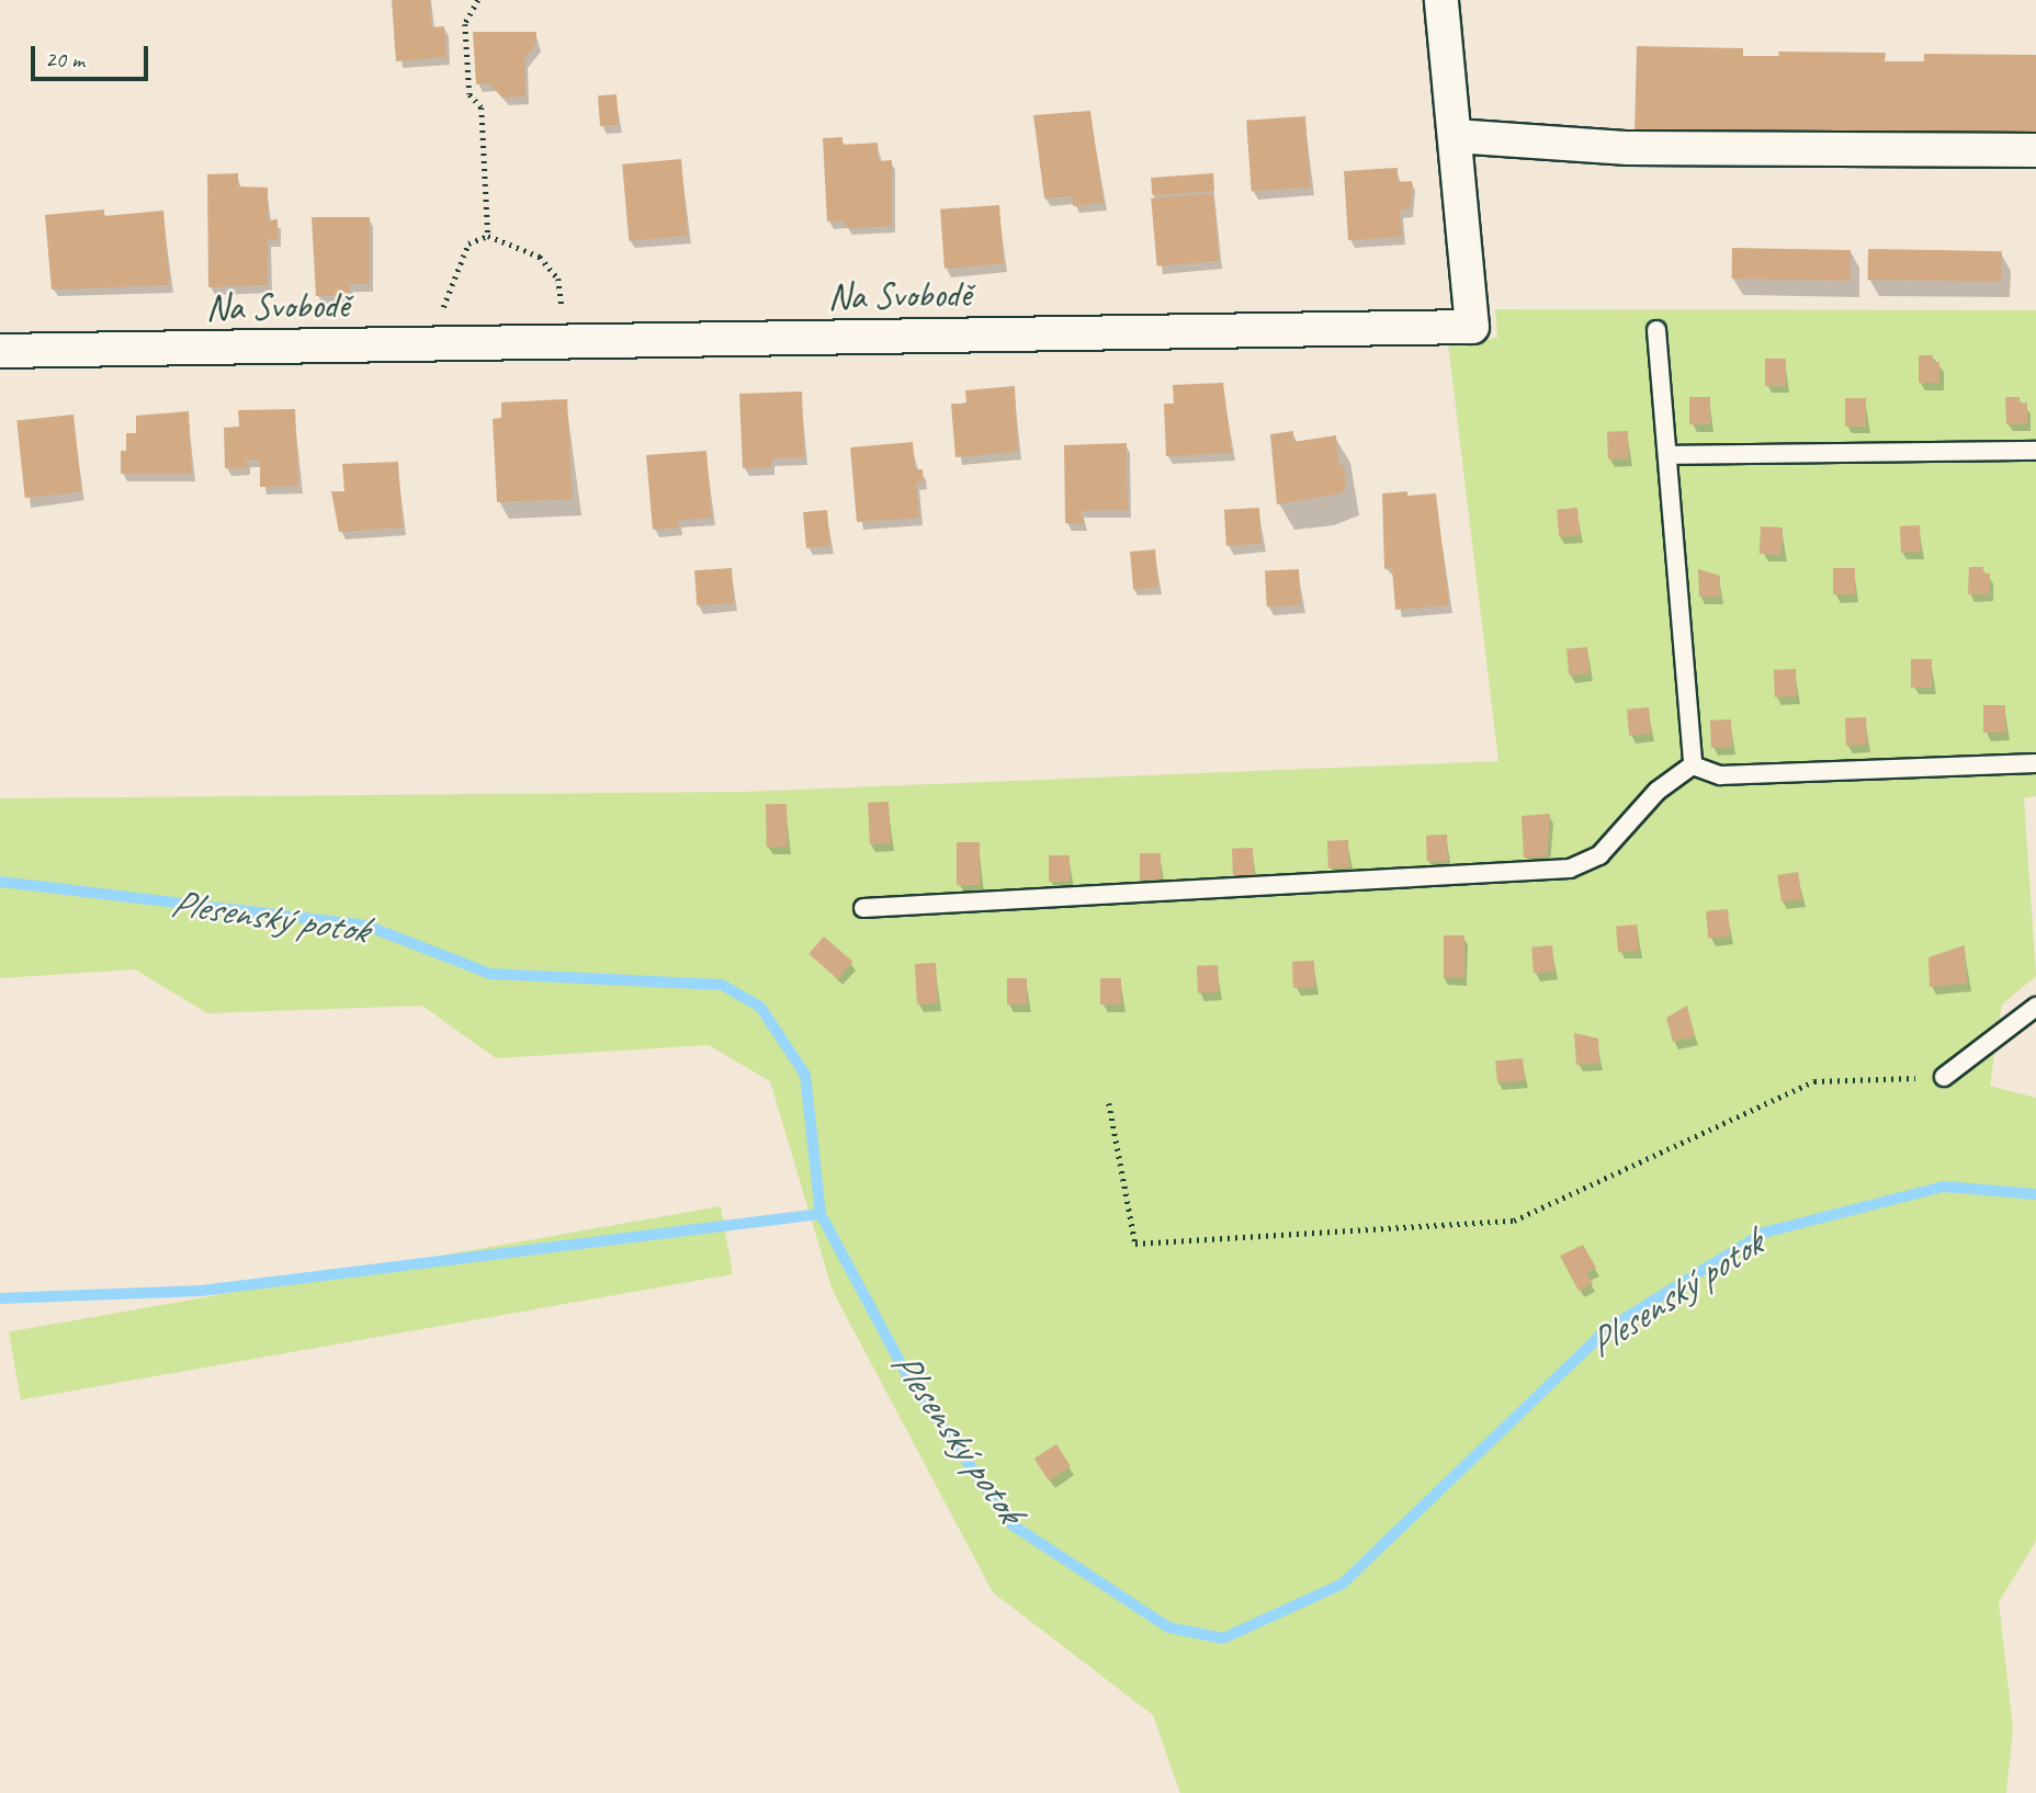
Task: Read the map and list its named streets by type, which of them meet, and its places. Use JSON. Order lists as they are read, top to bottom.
{
  "streets": {
    "street": ["Na Svobodě"]
  },
  "water": ["Plesenský potok"],
  "scale_bar": "20 m"
}
